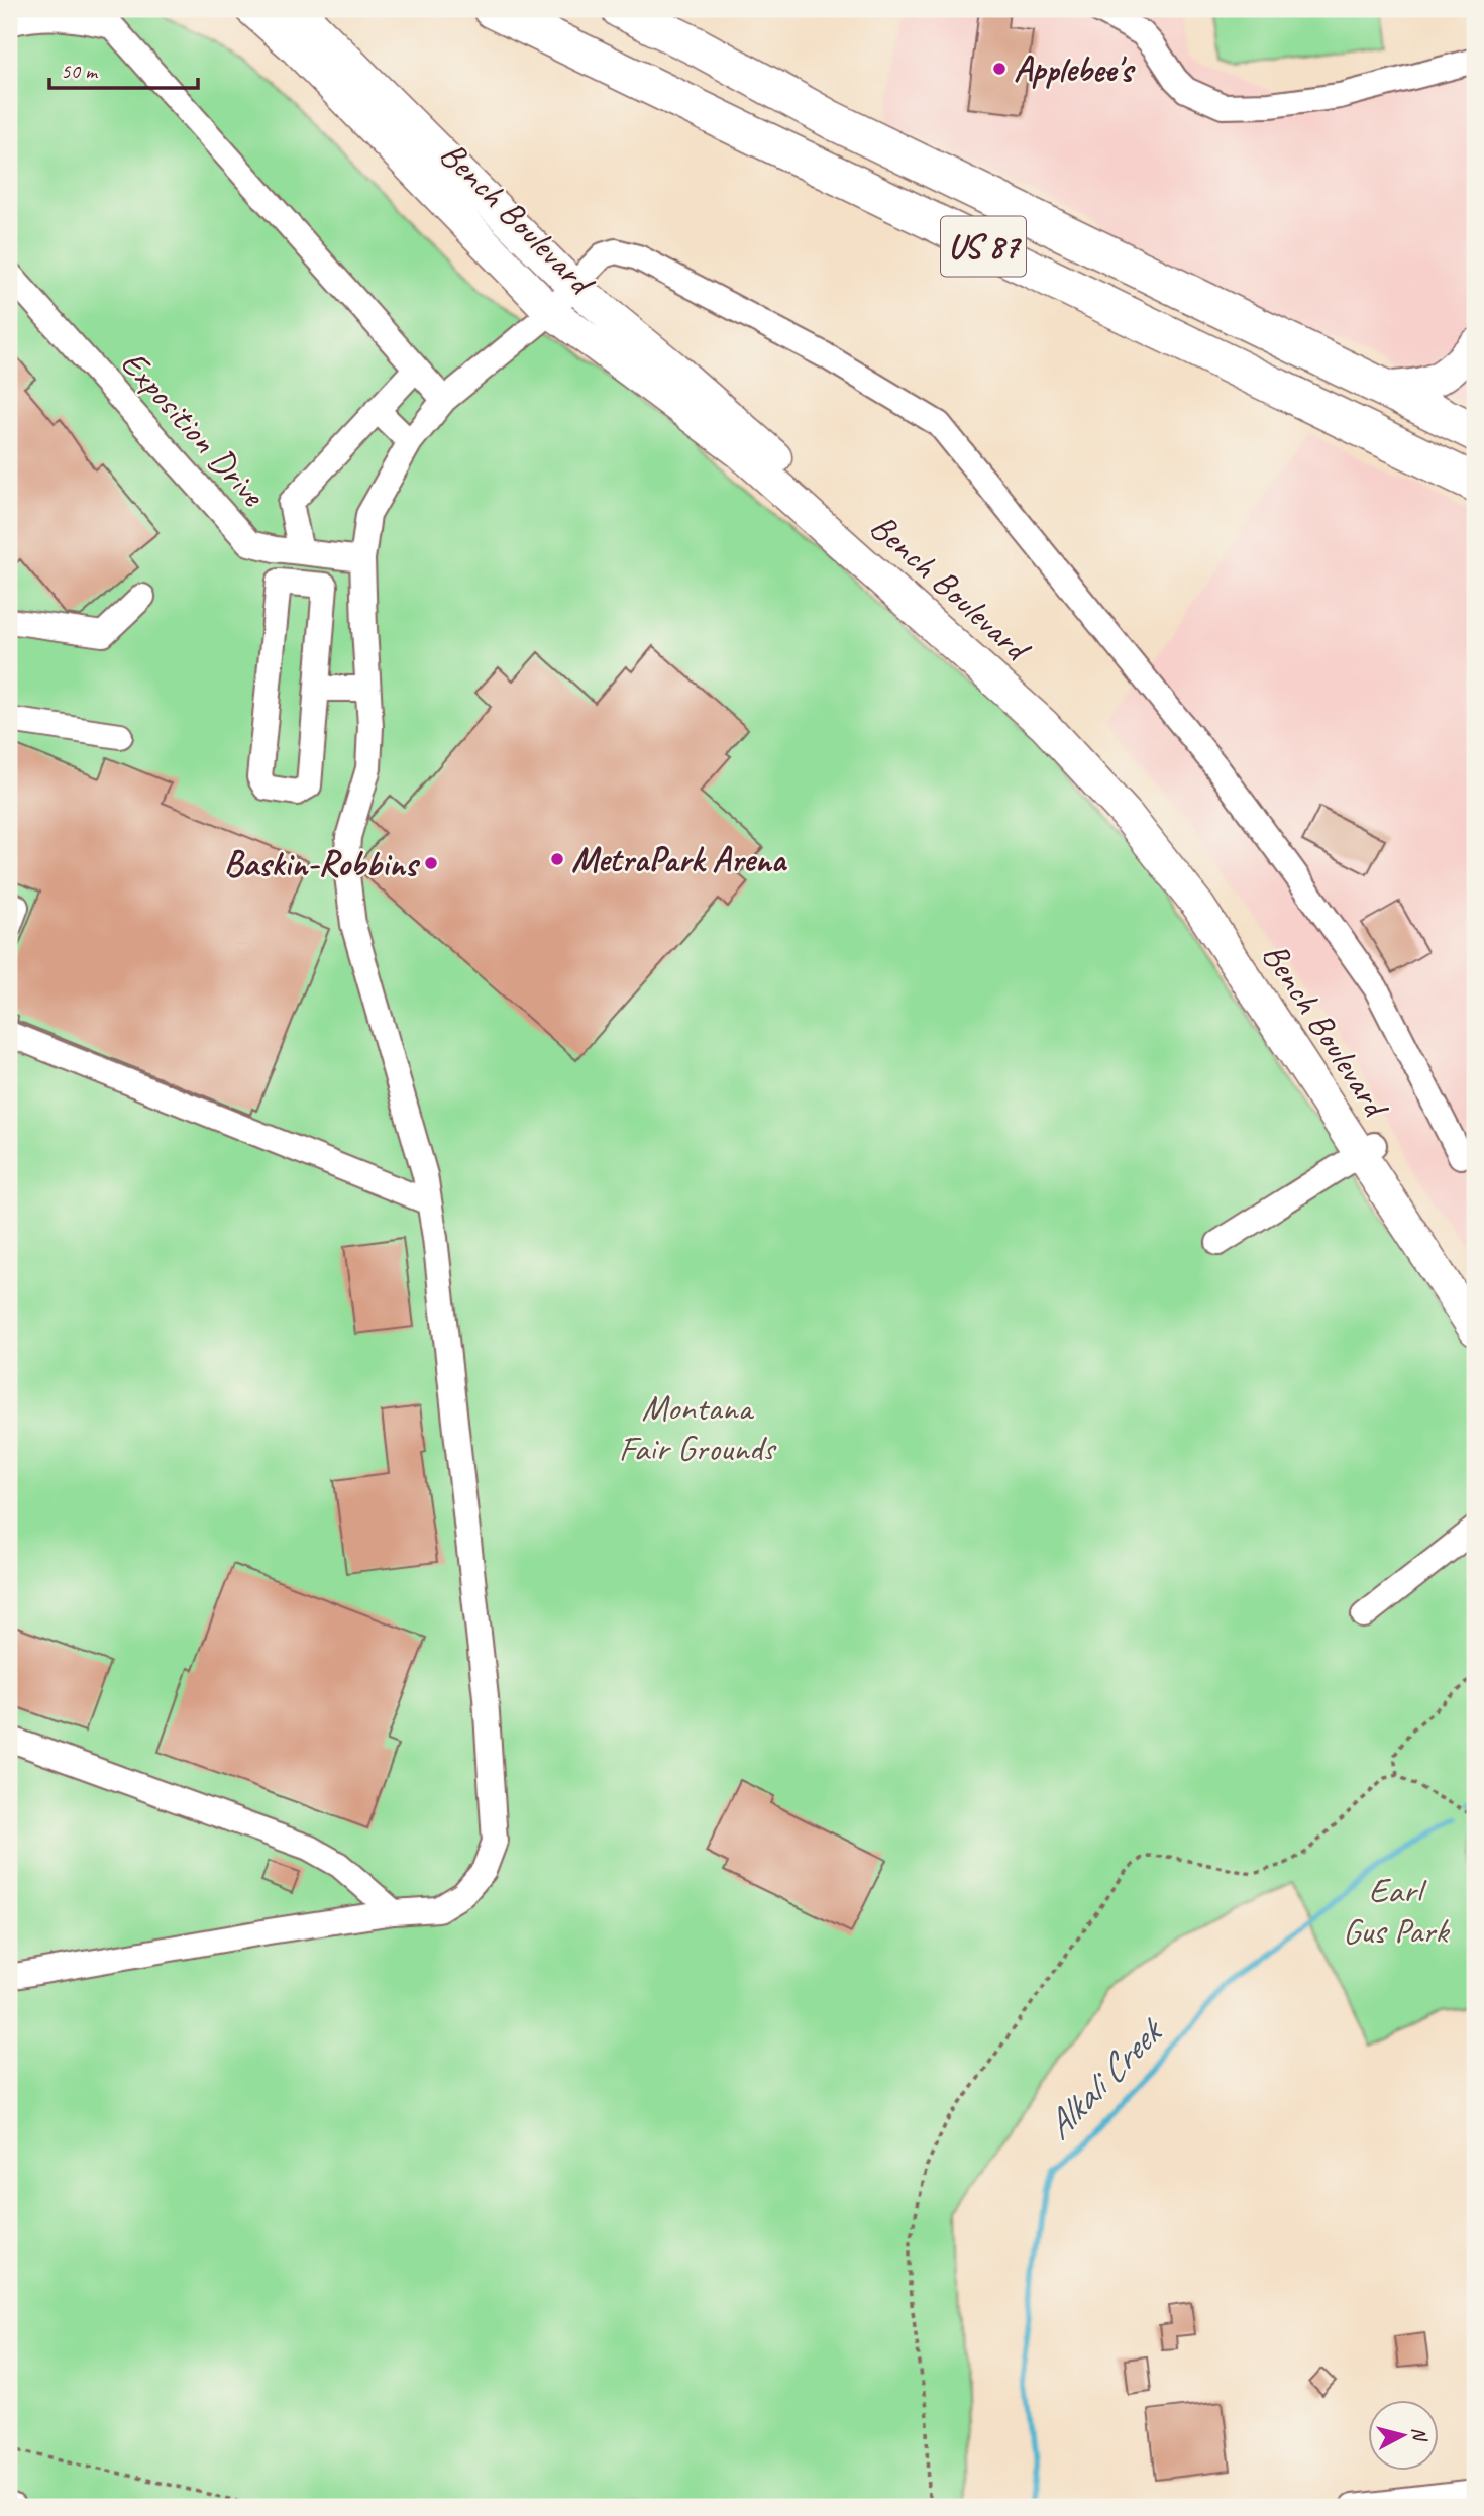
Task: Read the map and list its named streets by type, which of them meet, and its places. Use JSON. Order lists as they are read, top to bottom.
{
  "streets": {
    "highway": ["US 87"],
    "main road": ["Bench Boulevard"],
    "street": ["Exposition Drive"]
  },
  "water": ["Alkali Creek"],
  "parks": ["Montana Fair Grounds", "Earl Gus Park"],
  "places": ["Applebee's", "MetraPark Arena", "Baskin-Robbins"],
  "scale_bar": "50 m",
  "north": "right"
}
